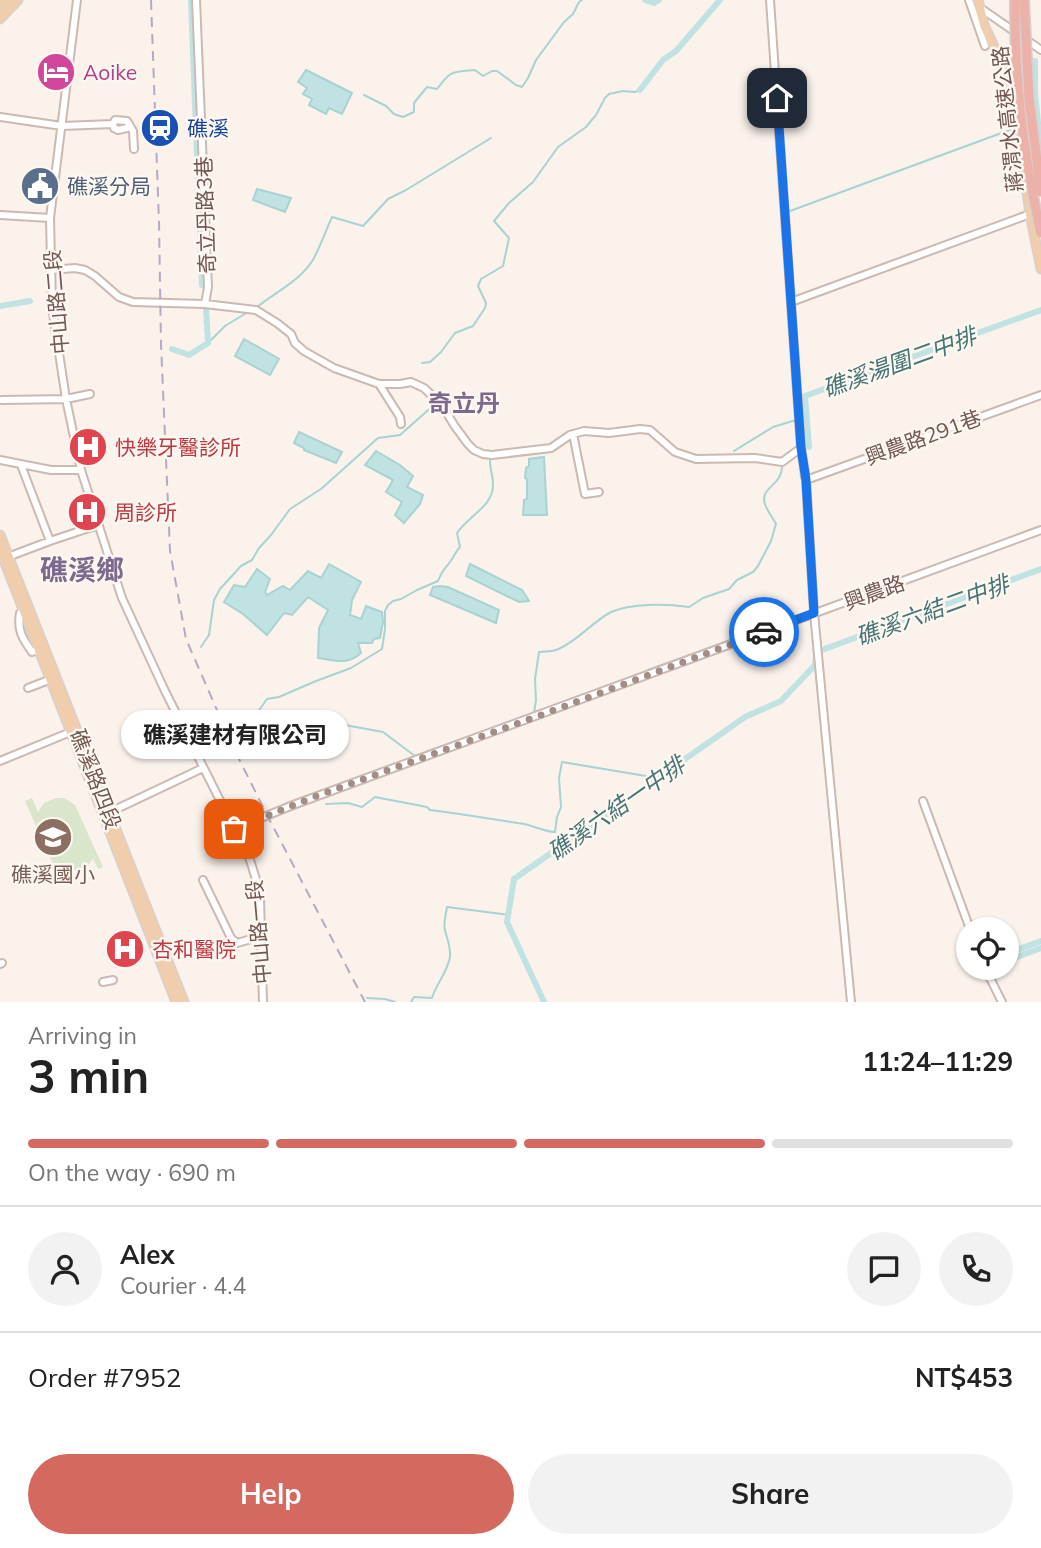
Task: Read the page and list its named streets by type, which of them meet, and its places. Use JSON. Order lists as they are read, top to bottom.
{
  "streets": {
    "highway": ["蔣渭水高速公路"],
    "main road": ["礁溪路四段"],
    "street": [
      "奇立丹路3巷",
      "中山路二段",
      "興農路291巷",
      "興農路",
      "中山路一段"
    ]
  },
  "crossings": [
    ["中山路二段", "中山路一段"],
    ["興農路", "中山路一段"]
  ],
  "districts": ["奇立丹", "礁溪鄉"],
  "water": ["礁溪湯圍二中排", "礁溪六結二中排", "礁溪六結一中排"],
  "places": {
    "hotel": ["Aoike"],
    "station": ["礁溪"],
    "public building": ["礁溪分局"],
    "hospital": ["快樂牙醫診所", "周診所", "杏和醫院"],
    "other": ["礁溪建材有限公司"],
    "school or university": ["礁溪國小"]
  },
  "page": {
    "bubble": "礁溪建材有限公司",
    "heading": ["3 min", "Arriving in", "11:24–11:29"],
    "panel": [
      "Alex",
      "Courier · 4.4",
      "Order #7952",
      "NT$453"
    ],
    "bar": "On the way · 690 m",
    "buttons": ["Help", "Share"]
  }
}
